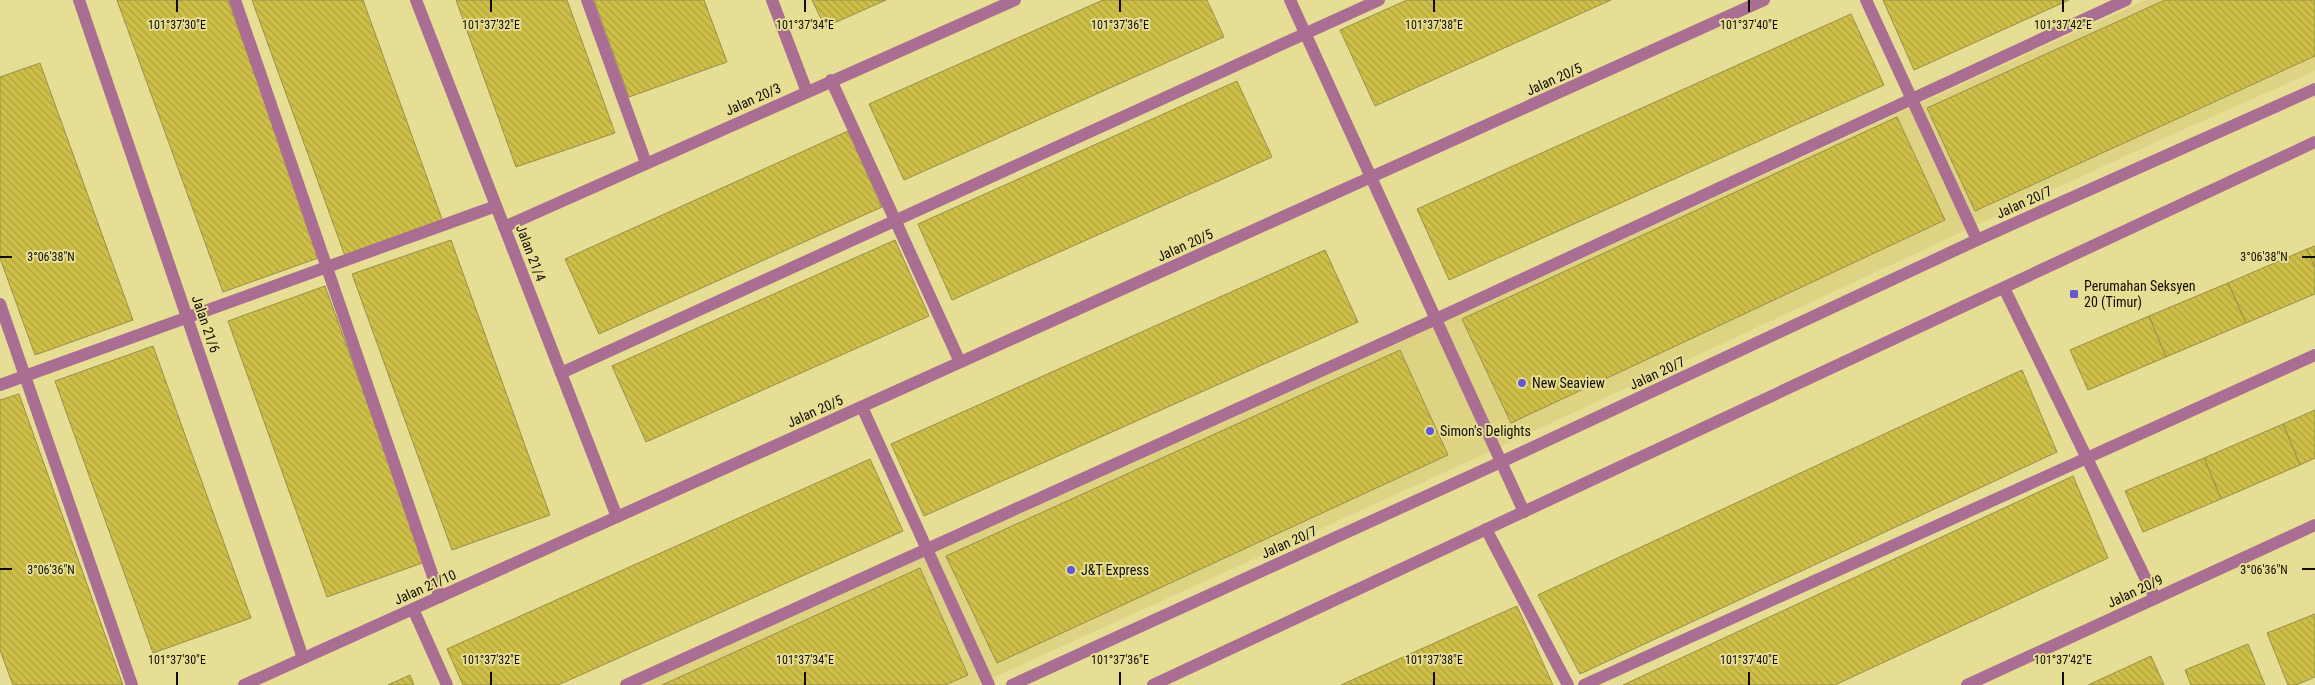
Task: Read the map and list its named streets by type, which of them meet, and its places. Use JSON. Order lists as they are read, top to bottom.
{
  "streets": {
    "street": [
      "Jalan 20/5",
      "Jalan 20/3",
      "Jalan 20/7",
      "Jalan 21/4",
      "Jalan 21/6",
      "Jalan 21/10",
      "Jalan 20/9"
    ]
  },
  "crossings": [
    ["Jalan 20/5", "Jalan 21/4"],
    ["Jalan 20/5", "Jalan 21/10"],
    ["Jalan 20/3", "Jalan 21/4"],
    ["Jalan 21/4", "Jalan 21/10"],
    ["Jalan 21/6", "Jalan 21/10"]
  ],
  "places": {
    "transit": ["Perumahan Seksyen 20 (Timur)"],
    "other": ["New Seaview", "Simon's Delights", "J&T Express"]
  },
  "coordinates": [
    "101°37'30\"E",
    "101°37'32\"E",
    "101°37'34\"E",
    "101°37'36\"E",
    "101°37'38\"E",
    "101°37'40\"E",
    "101°37'42\"E",
    "3°06'38\"N",
    "3°06'36\"N"
  ]
}
